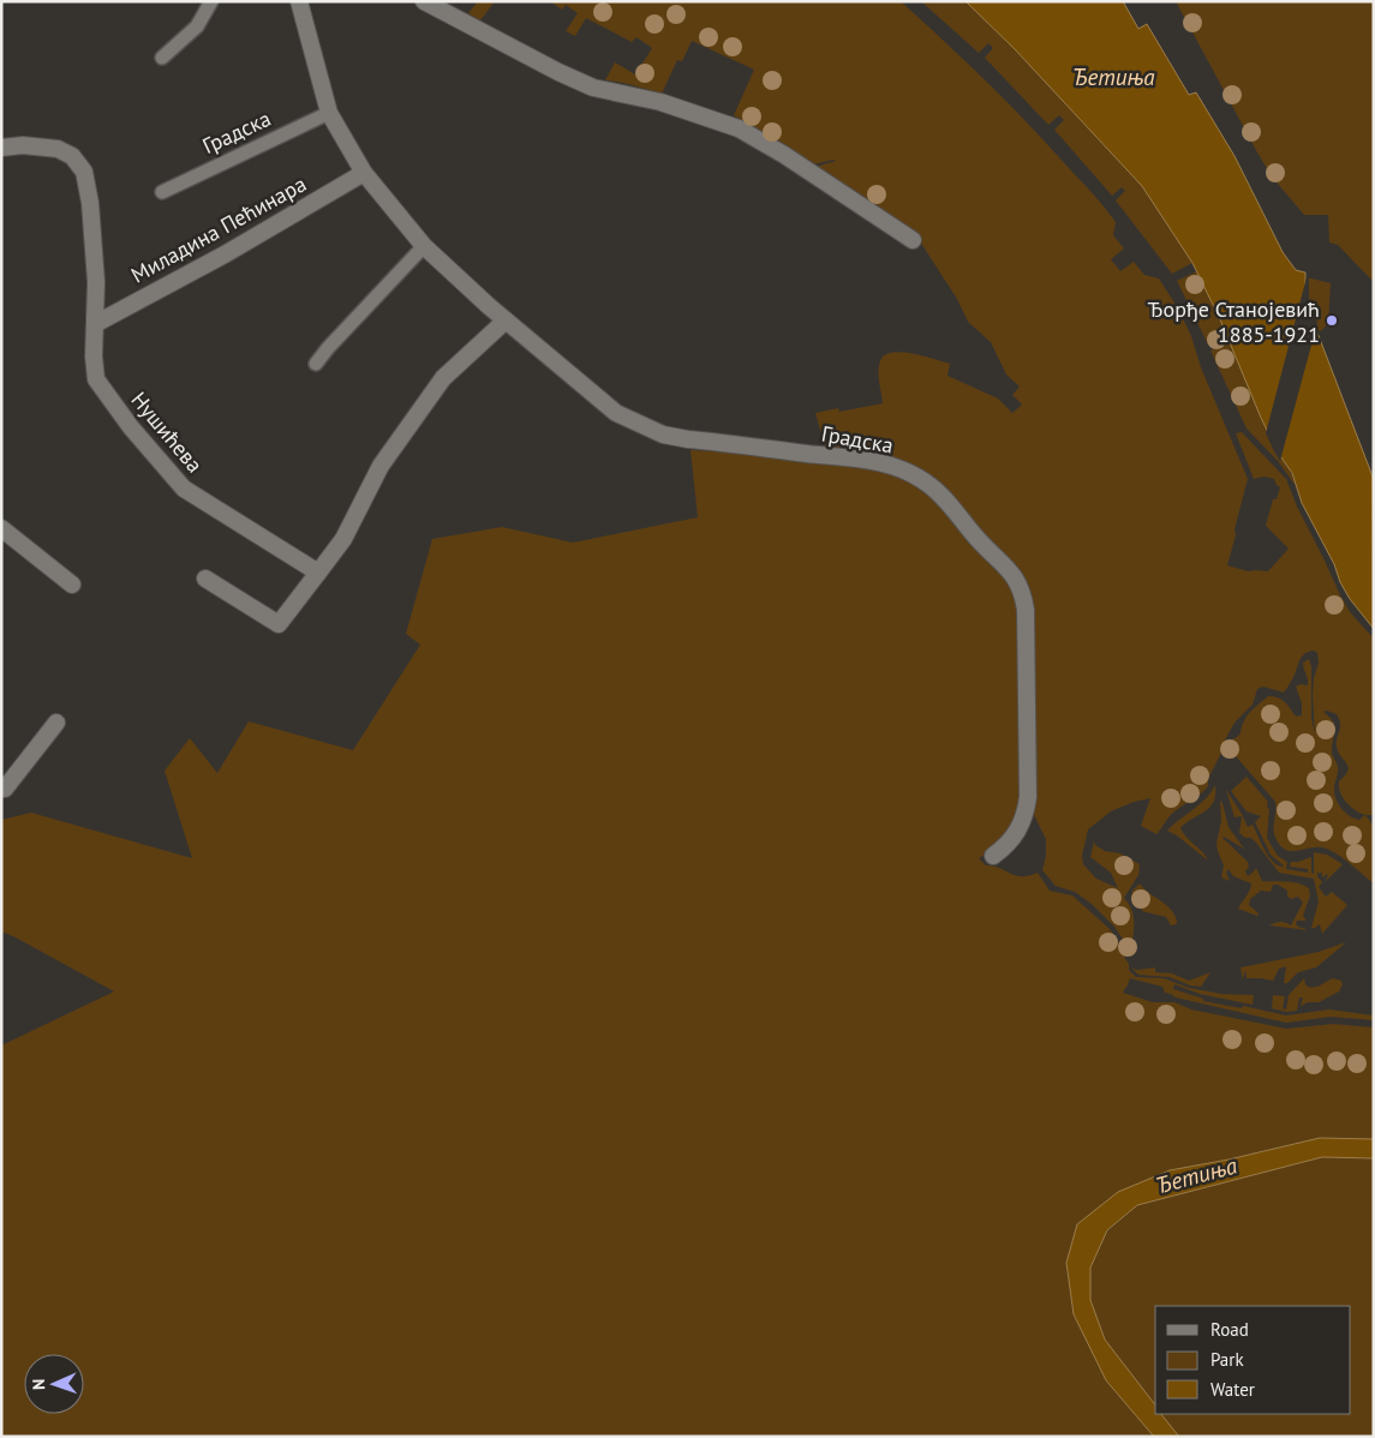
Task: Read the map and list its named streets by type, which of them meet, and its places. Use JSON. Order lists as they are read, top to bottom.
{
  "streets": {
    "street": ["Градска", "Миладина Пећинара", "Нушићева"]
  },
  "crossings": [
    ["Градска", "Миладина Пећинара"],
    ["Миладина Пећинара", "Нушићева"]
  ],
  "water": ["Ђетиња"],
  "places": ["Ђорђе Станојевић 1885-1921"],
  "legend": ["Road", "Park", "Water"],
  "north": "left"
}
